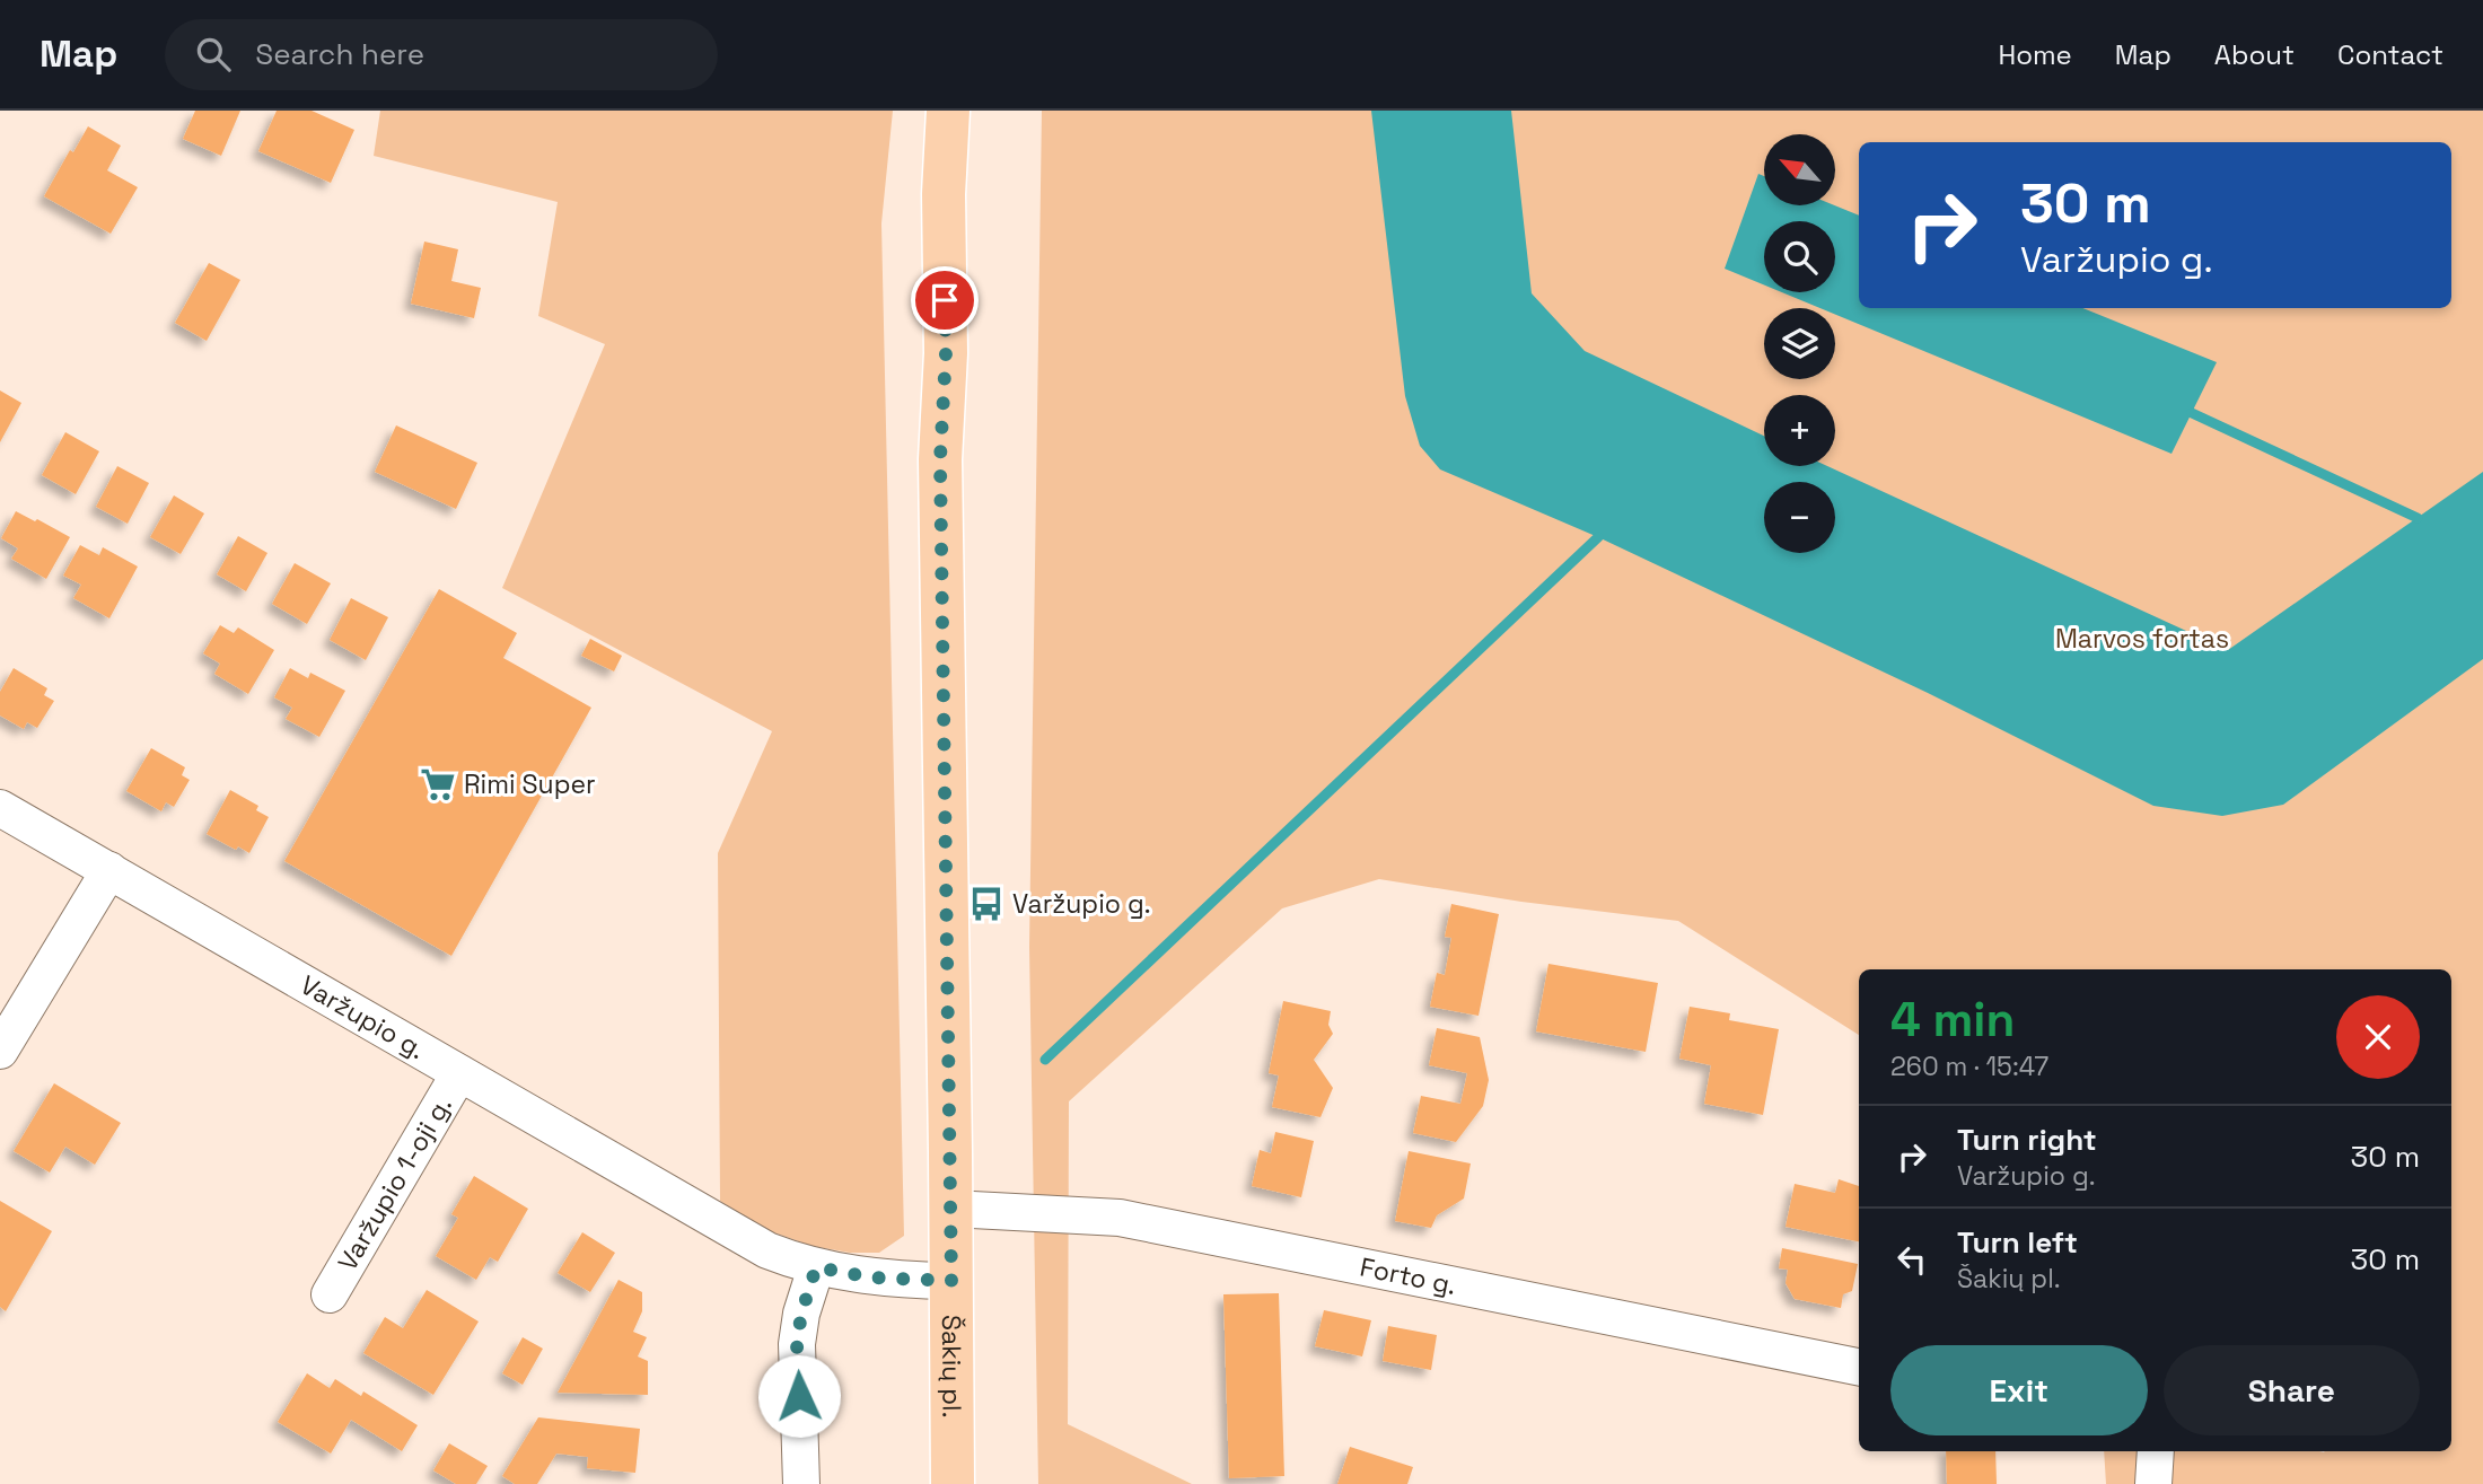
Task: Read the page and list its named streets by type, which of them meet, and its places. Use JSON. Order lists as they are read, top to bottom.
{
  "streets": {
    "main road": ["Šakių pl."],
    "street": ["Varžupio g.", "Varžupio 1-oji g.", "Forto g."]
  },
  "crossings": [
    ["Varžupio g.", "Varžupio 1-oji g."],
    ["Varžupio g.", "Šakių pl."],
    ["Forto g.", "Šakių pl."]
  ],
  "parks": ["Marvos fortas"],
  "places": {
    "supermarket": ["Rimi Super"],
    "bus stop": ["Varžupio g."]
  },
  "north": "top left",
  "page": {
    "header": "Map",
    "search": "Search here",
    "nav": [
      "Home",
      "Map",
      "About",
      "Contact"
    ],
    "map_buttons": ["+", "−"],
    "turn": ["30 m", "Varžupio g."],
    "heading": ["4 min", "260 m · 15:47"],
    "list": [
      {
        "name": "Turn right",
        "note": "Varžupio g.",
        "value": "30 m"
      },
      {
        "name": "Turn left",
        "note": "Šakių pl.",
        "value": "30 m"
      }
    ],
    "buttons": ["Exit", "Share"]
  }
}
